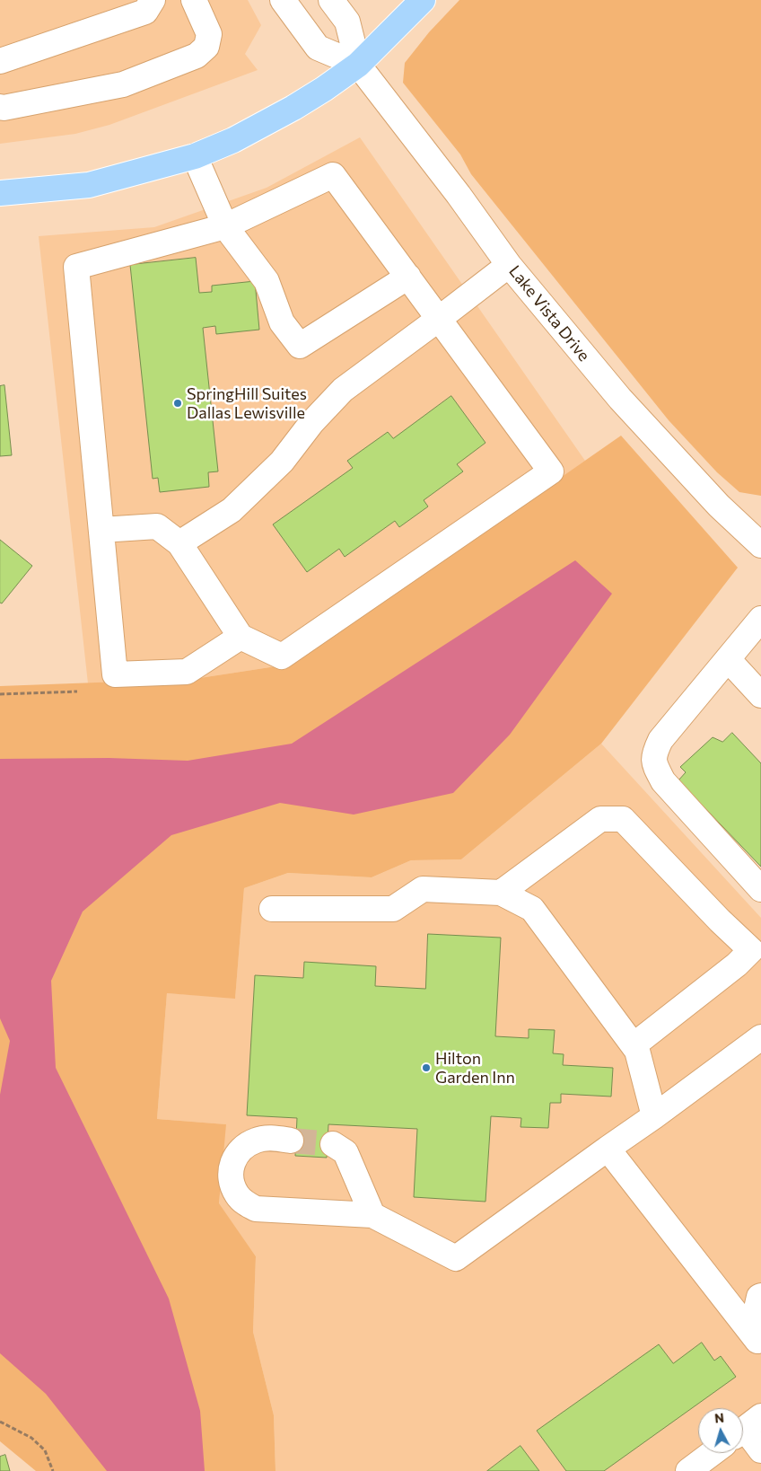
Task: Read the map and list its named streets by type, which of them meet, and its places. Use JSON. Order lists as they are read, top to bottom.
{
  "streets": {
    "street": ["Lake Vista Drive"]
  },
  "places": ["SpringHill Suites Dallas Lewisville", "Hilton Garden Inn"],
  "north": "top"
}
